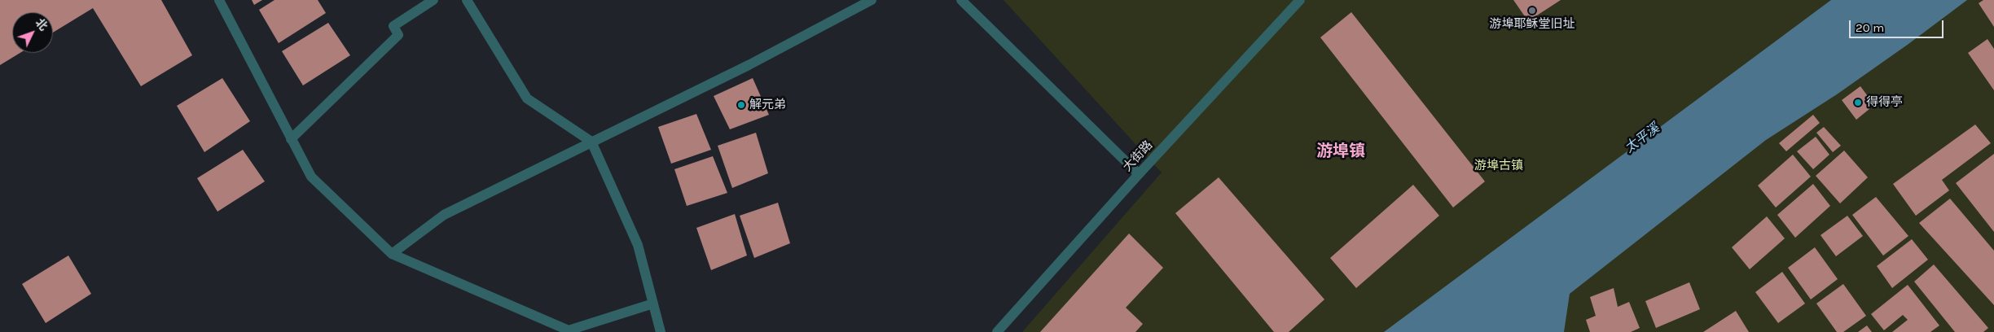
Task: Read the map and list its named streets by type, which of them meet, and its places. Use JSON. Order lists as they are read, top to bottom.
{
  "streets": {
    "street": ["大街路"]
  },
  "districts": ["游埠镇"],
  "water": ["太平溪"],
  "parks": ["游埠古镇"],
  "places": ["游埠耶稣堂旧址", "得得亭", "解元弟"],
  "scale_bar": "20 m",
  "north": "top right"
}
